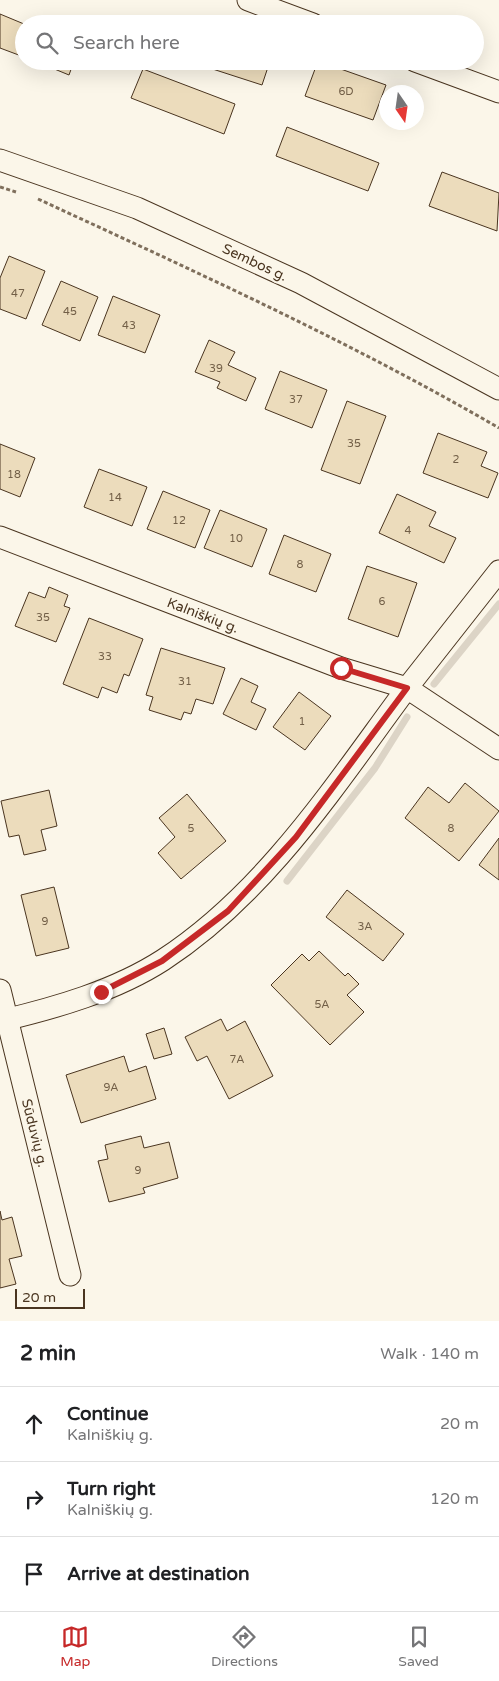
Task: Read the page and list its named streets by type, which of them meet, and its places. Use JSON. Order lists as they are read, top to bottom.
{
  "streets": {
    "street": ["Sembos g.", "Kalniškių g.", "Sūduvių g."]
  },
  "house_numbers": [
    "6D",
    "47",
    "45",
    "43",
    "39",
    "37",
    "35",
    "2",
    "18",
    "14",
    "12",
    "4",
    "10",
    "8",
    "6",
    "35",
    "33",
    "31",
    "1",
    "5",
    "8",
    "9",
    "3A",
    "5A",
    "7A",
    "9A",
    "9"
  ],
  "scale_bar": "20 m",
  "north": "bottom",
  "page": {
    "search": "Search here",
    "scale": "20 m",
    "heading": ["2 min", "Walk · 140 m"],
    "list": [
      ["Continue", "Kalniškių g.", "20 m"],
      ["Turn right", "Kalniškių g.", "120 m"],
      "Arrive at destination"
    ],
    "nav": ["Map", "Directions", "Saved"]
  }
}
